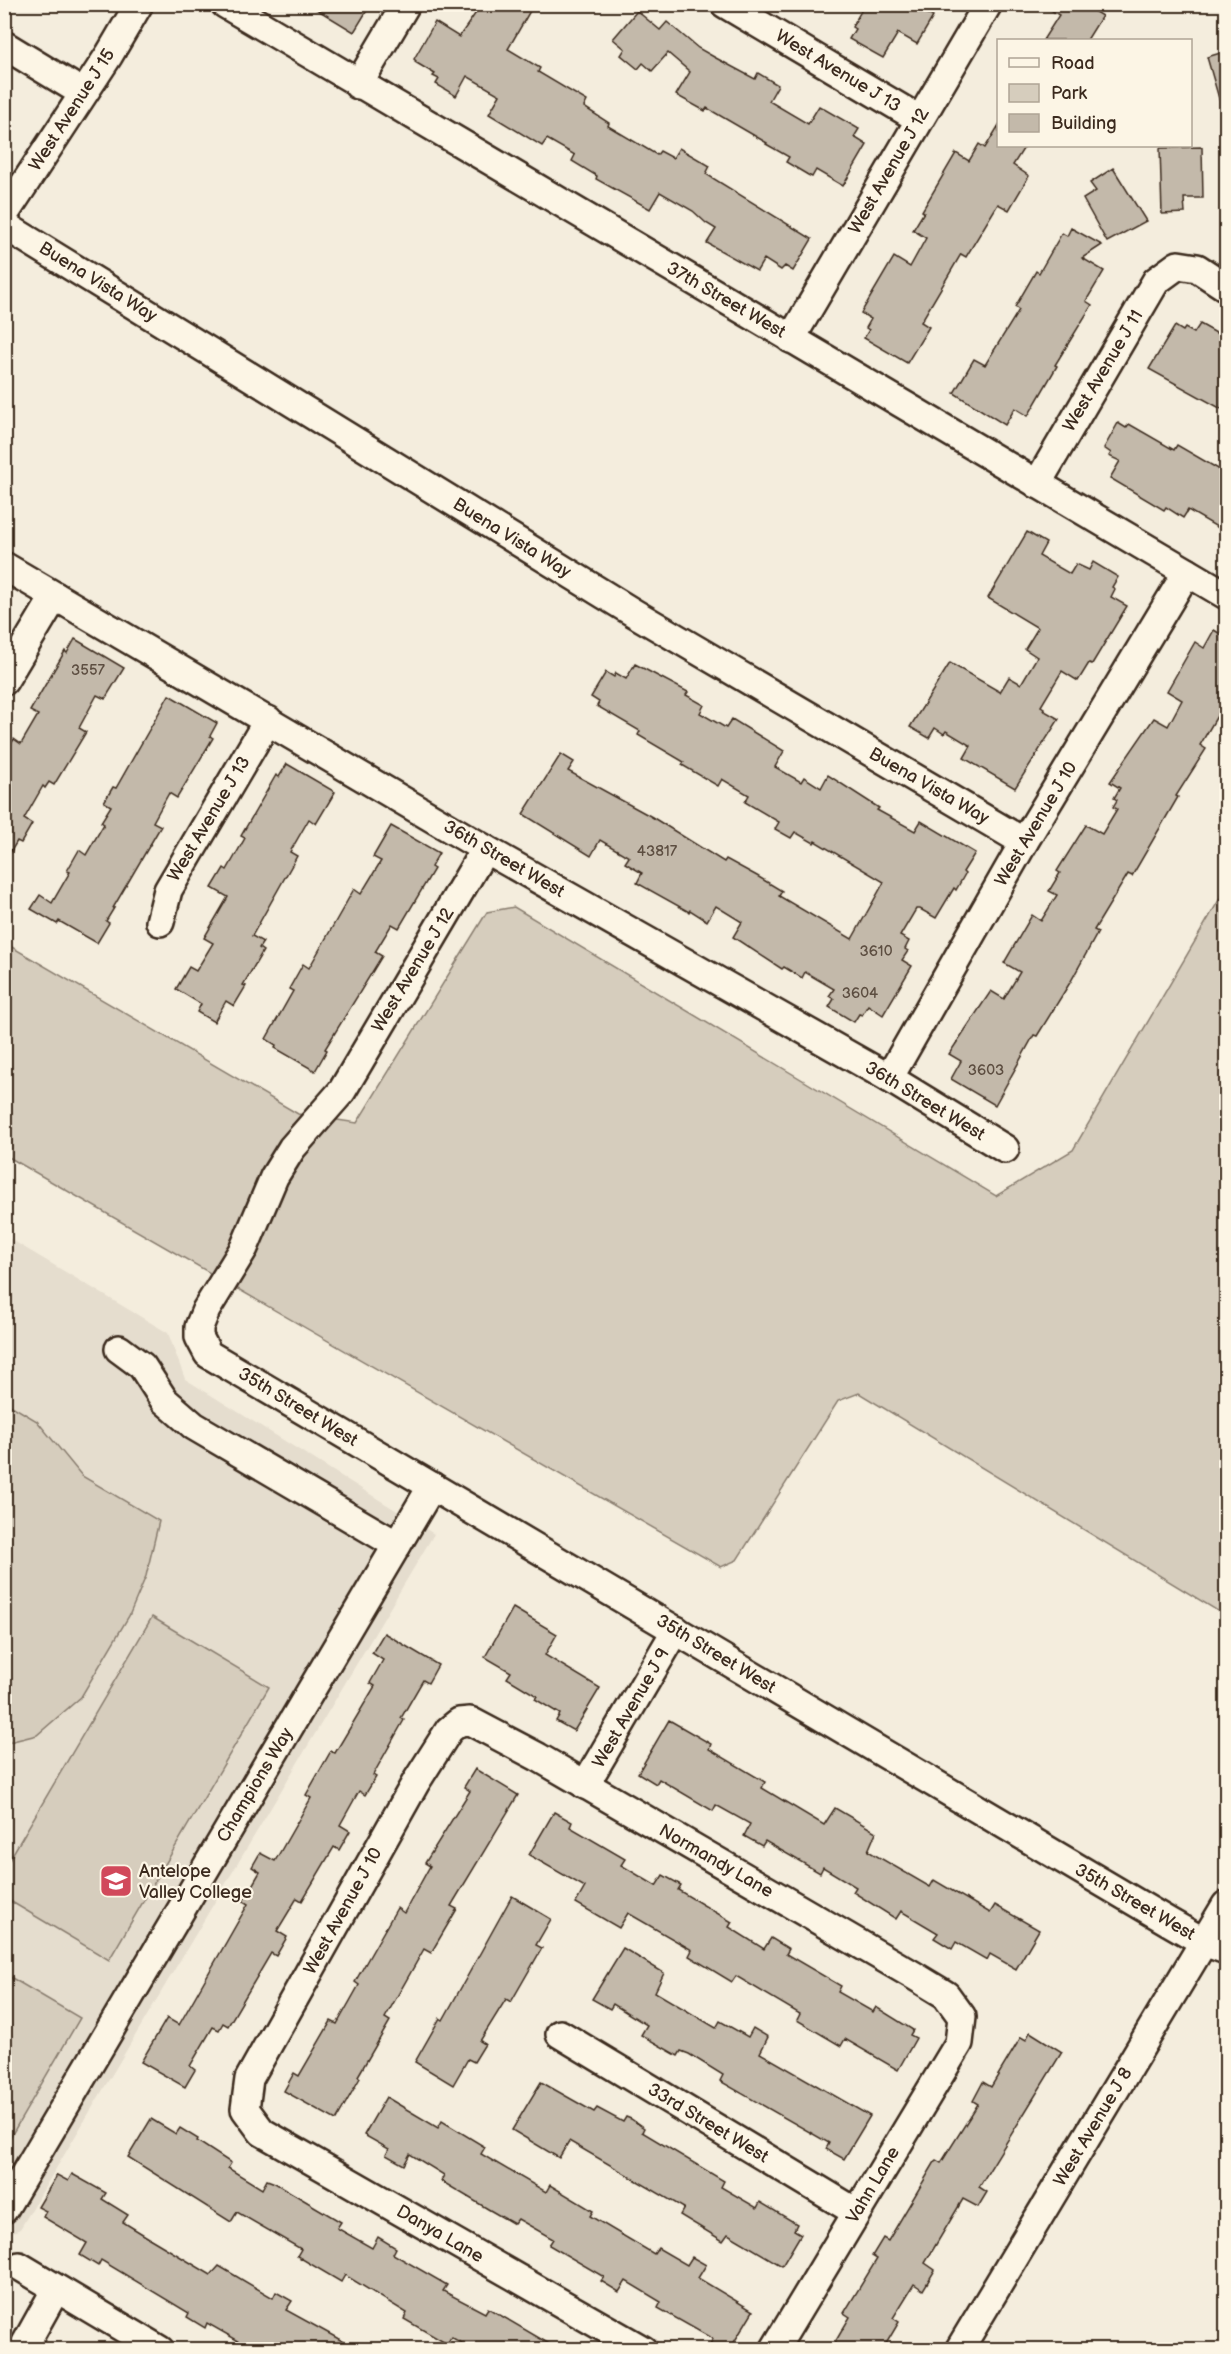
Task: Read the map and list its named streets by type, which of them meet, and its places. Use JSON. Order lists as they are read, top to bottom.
{
  "streets": {
    "street": [
      "West Avenue J 13",
      "West Avenue J 15",
      "West Avenue J 12",
      "Buena Vista Way",
      "37th Street West",
      "West Avenue J 11",
      "West Avenue J 10",
      "36th Street West",
      "35th Street West",
      "West Avenue J 9",
      "Champions Way",
      "Normandy Lane",
      "33rd Street West",
      "West Avenue J 8",
      "Vahn Lane",
      "Danya Lane"
    ]
  },
  "crossings": [
    ["West Avenue J 13", "West Avenue J 12"],
    ["West Avenue J 13", "36th Street West"],
    ["West Avenue J 12", "37th Street West"],
    ["West Avenue J 12", "36th Street West"],
    ["West Avenue J 12", "35th Street West"],
    ["Buena Vista Way", "West Avenue J 10"],
    ["37th Street West", "West Avenue J 11"],
    ["37th Street West", "West Avenue J 10"],
    ["West Avenue J 10", "36th Street West"],
    ["West Avenue J 10", "Normandy Lane"],
    ["West Avenue J 10", "Danya Lane"],
    ["35th Street West", "West Avenue J 9"],
    ["35th Street West", "Champions Way"],
    ["35th Street West", "West Avenue J 8"],
    ["West Avenue J 9", "Normandy Lane"],
    ["Normandy Lane", "Vahn Lane"],
    ["33rd Street West", "Vahn Lane"]
  ],
  "places": {
    "school or university": ["Antelope Valley College"]
  },
  "house_numbers": [
    "3557",
    "43817",
    "3610",
    "3604",
    "3603"
  ],
  "legend": ["Road", "Park", "Building"]
}
